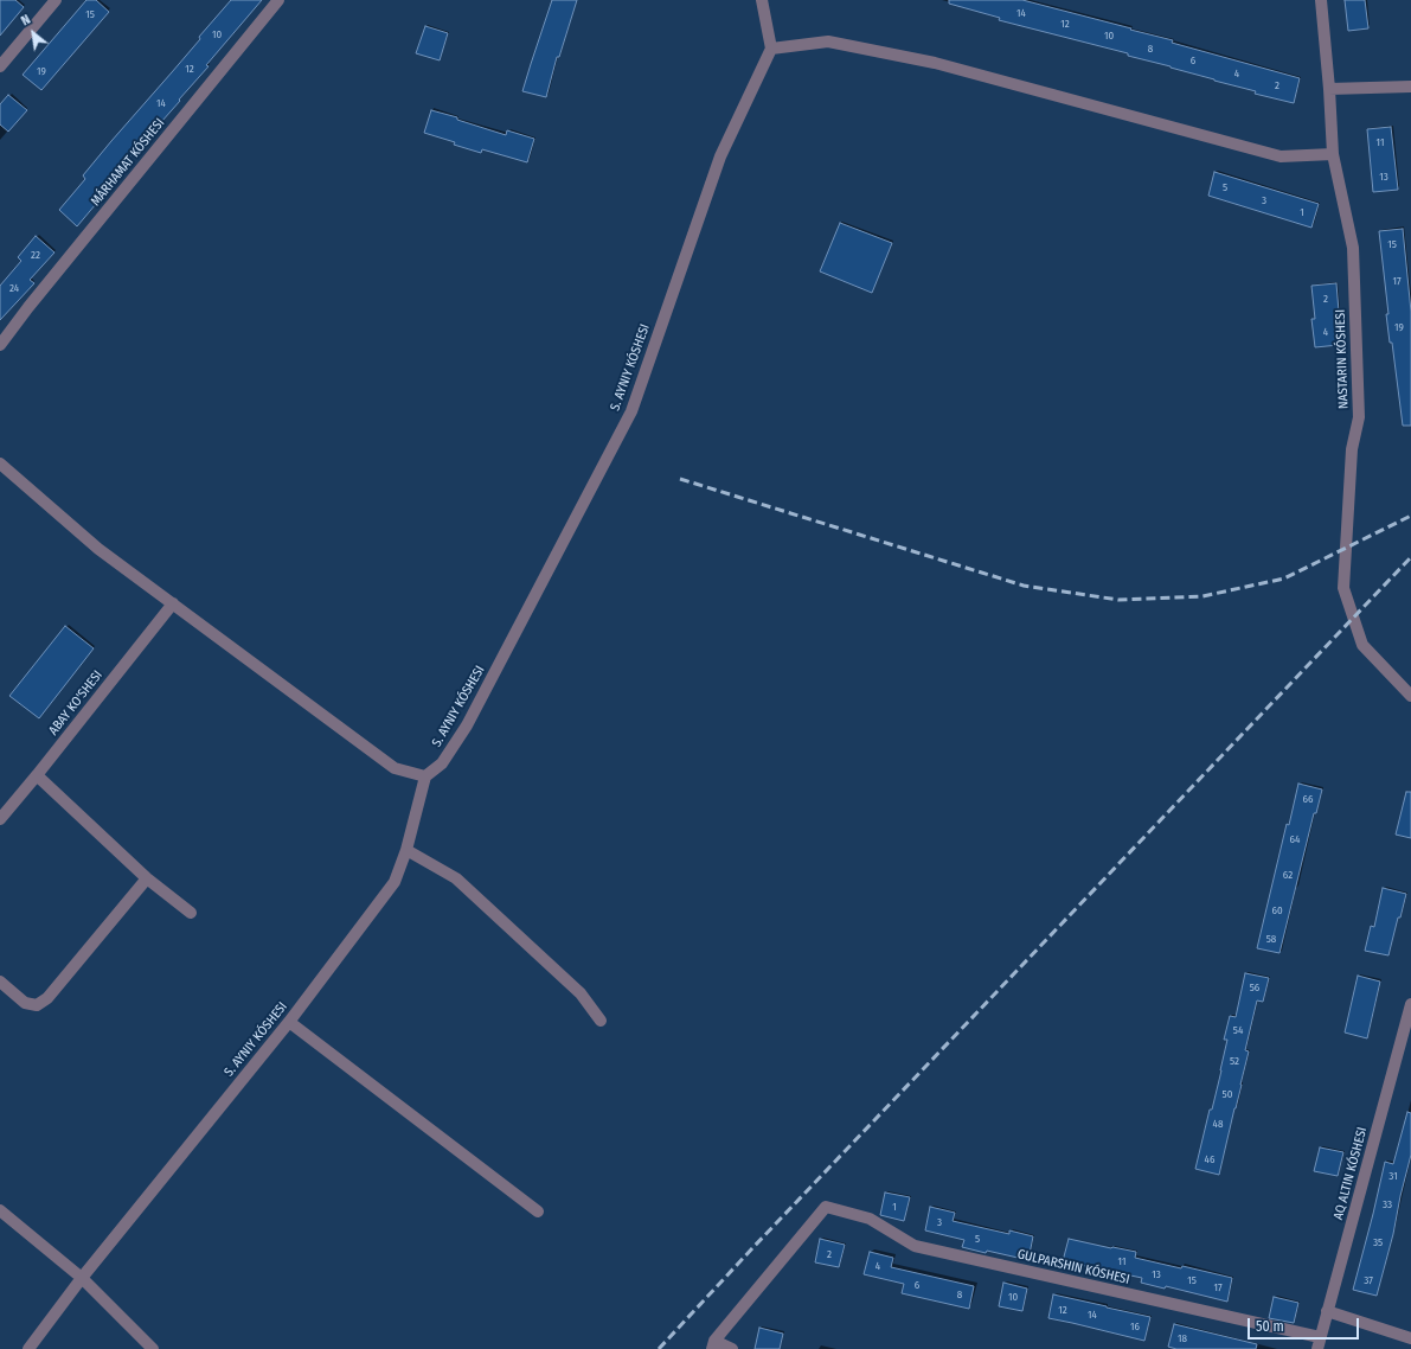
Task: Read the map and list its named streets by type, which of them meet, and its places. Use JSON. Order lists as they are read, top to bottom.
{
  "streets": {
    "street": [
      "MÁRHAMAT KÓSHESI",
      "NASTARIN KÓSHESI",
      "S. AYNIY KÓSHESI",
      "ABAY KO'SHESI",
      "AQ ALTIN KÓSHESI",
      "GULPARSHIN KÓSHESI"
    ]
  },
  "crossings": [
    ["AQ ALTIN KÓSHESI", "GULPARSHIN KÓSHESI"]
  ],
  "house_numbers": [
    "14",
    "15",
    "12",
    "10",
    "10",
    "8",
    "6",
    "12",
    "19",
    "4",
    "2",
    "14",
    "11",
    "13",
    "5",
    "3",
    "1",
    "15",
    "22",
    "17",
    "24",
    "2",
    "19",
    "4",
    "66",
    "64",
    "62",
    "60",
    "58",
    "56",
    "54",
    "52",
    "50",
    "48",
    "46",
    "31",
    "33",
    "1",
    "3",
    "5",
    "35",
    "2",
    "11",
    "4",
    "13",
    "15",
    "37",
    "6",
    "17",
    "8",
    "10",
    "12",
    "14",
    "16",
    "18"
  ],
  "scale_bar": "50 m",
  "north": "top left"
}
